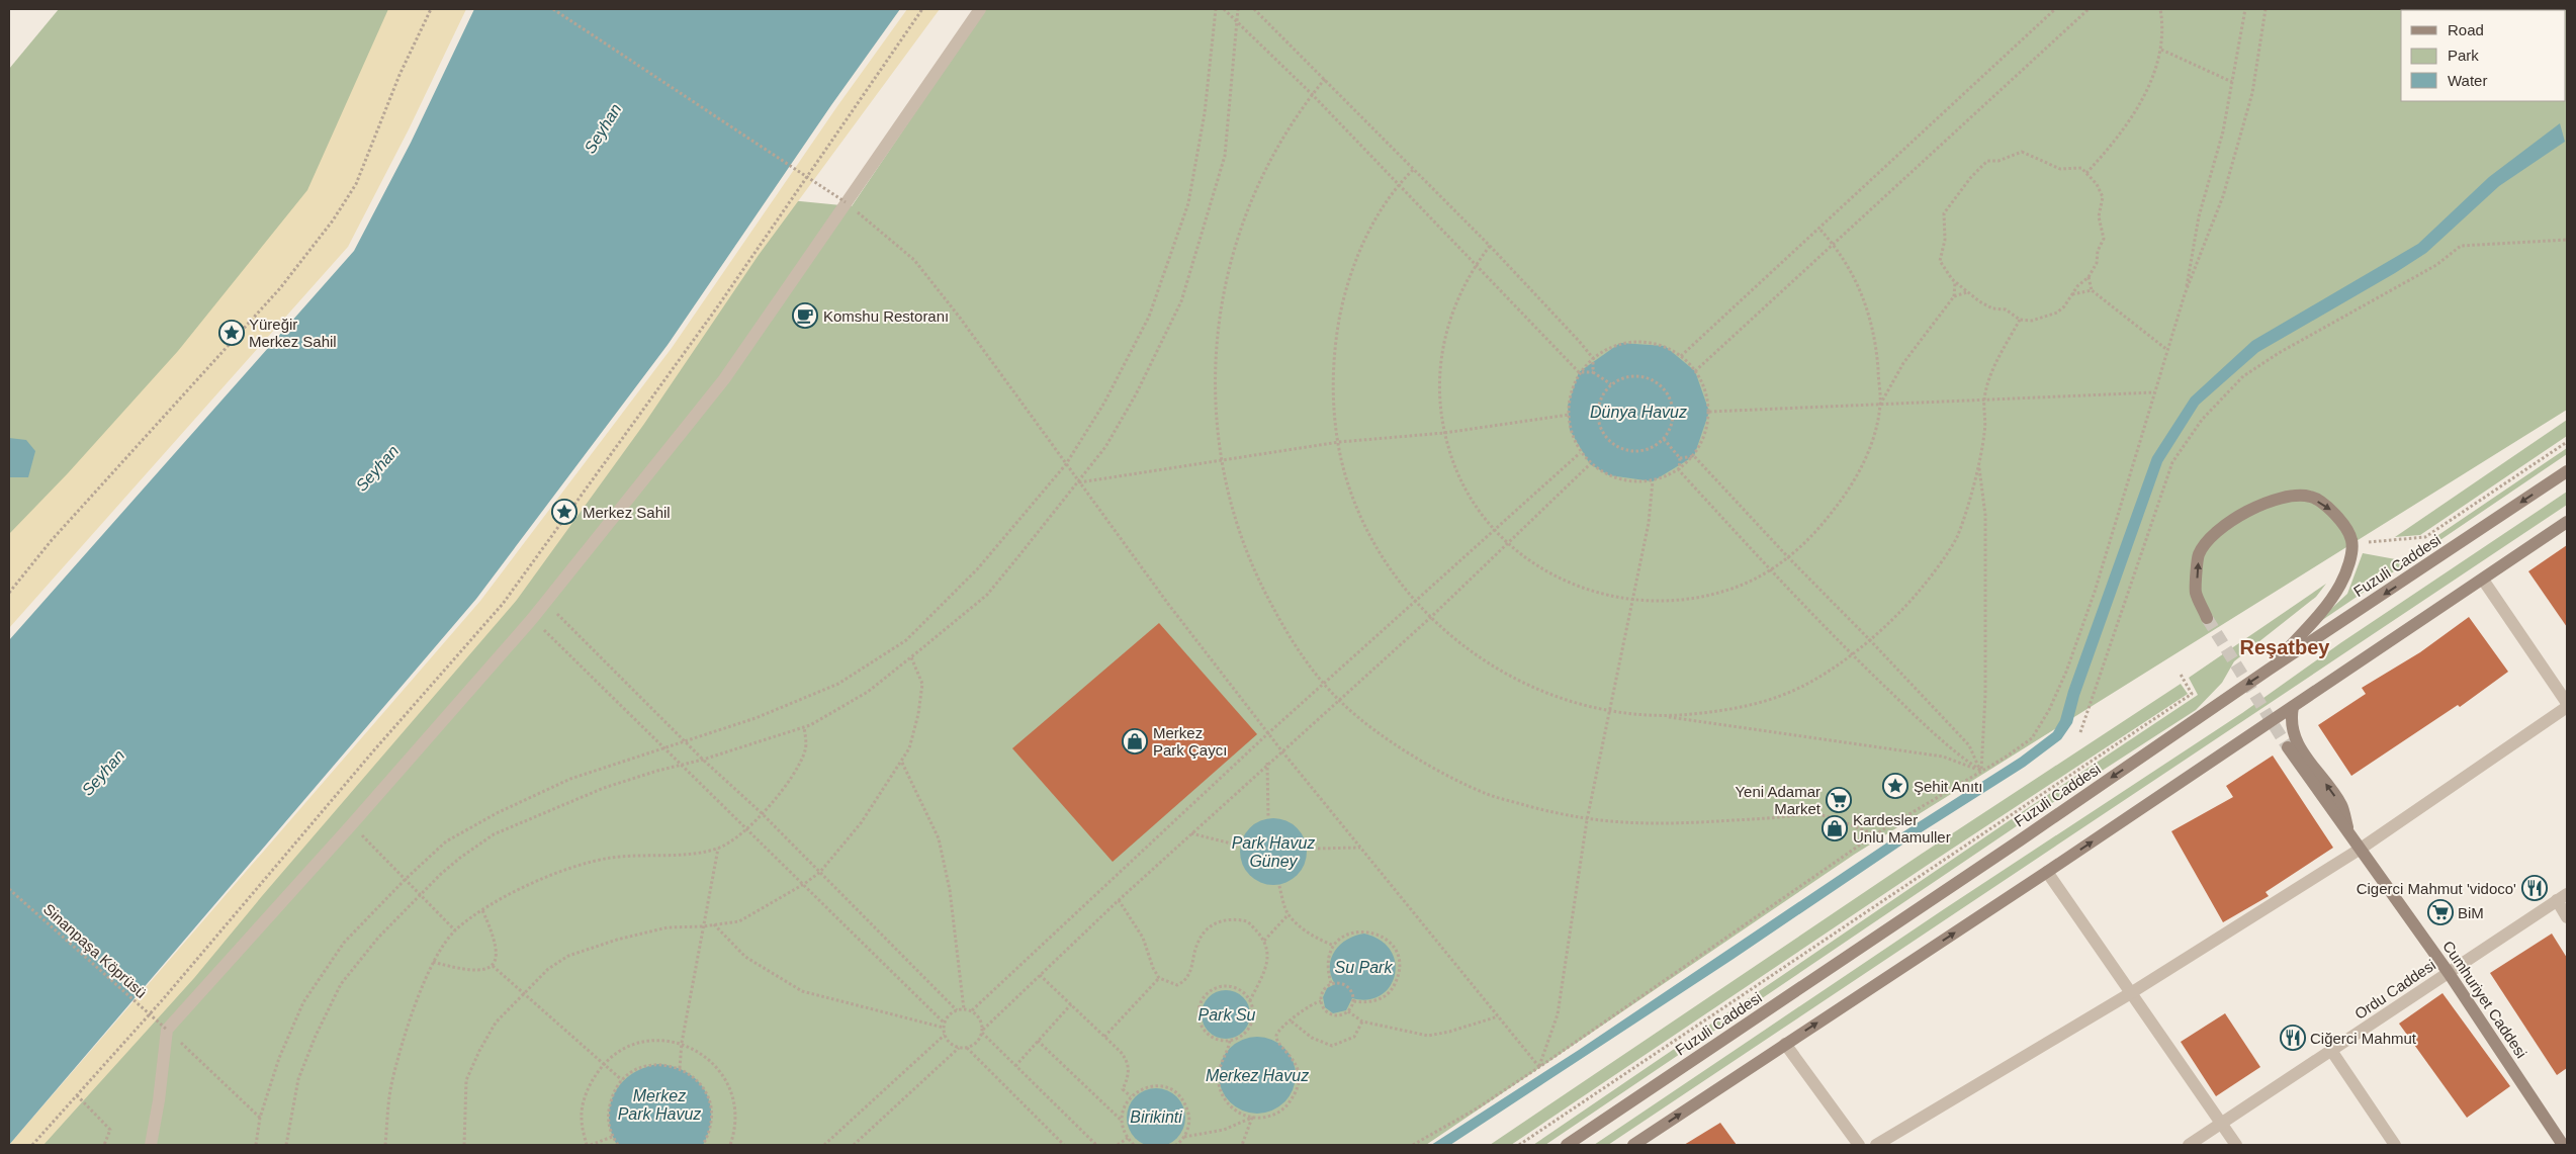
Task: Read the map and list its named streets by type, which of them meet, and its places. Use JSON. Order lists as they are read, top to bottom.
{
  "streets": {
    "main road": ["Fuzuli Caddesi", "Cumhuriyet Caddesi"],
    "street": ["Ordu Caddesi"],
    "path": ["Sinanpaşa Köprüsü"]
  },
  "crossings": [
    ["Ordu Caddesi", "Cumhuriyet Caddesi"]
  ],
  "districts": ["Reşatbey"],
  "water": [
    "Seyhan",
    "Dünya Havuz",
    "Park Havuz Güney",
    "Su Park",
    "Park Su",
    "Merkez Havuz",
    "Merkez Park Havuz",
    "Birikinti"
  ],
  "places": {
    "cafe": ["Komshu Restoranı"],
    "place": ["Yüreğir Merkez Sahil", "Merkez Sahil", "Şehit Anıtı"],
    "shop": ["Merkez Park Çaycı", "Kardesler Unlu Mamuller"],
    "supermarket": ["Yeni Adamar Market", "BiM"],
    "restaurant": ["Cigerci Mahmut 'vidoco'", "Ciğerci Mahmut"]
  },
  "legend": ["Road", "Park", "Water"]
}
